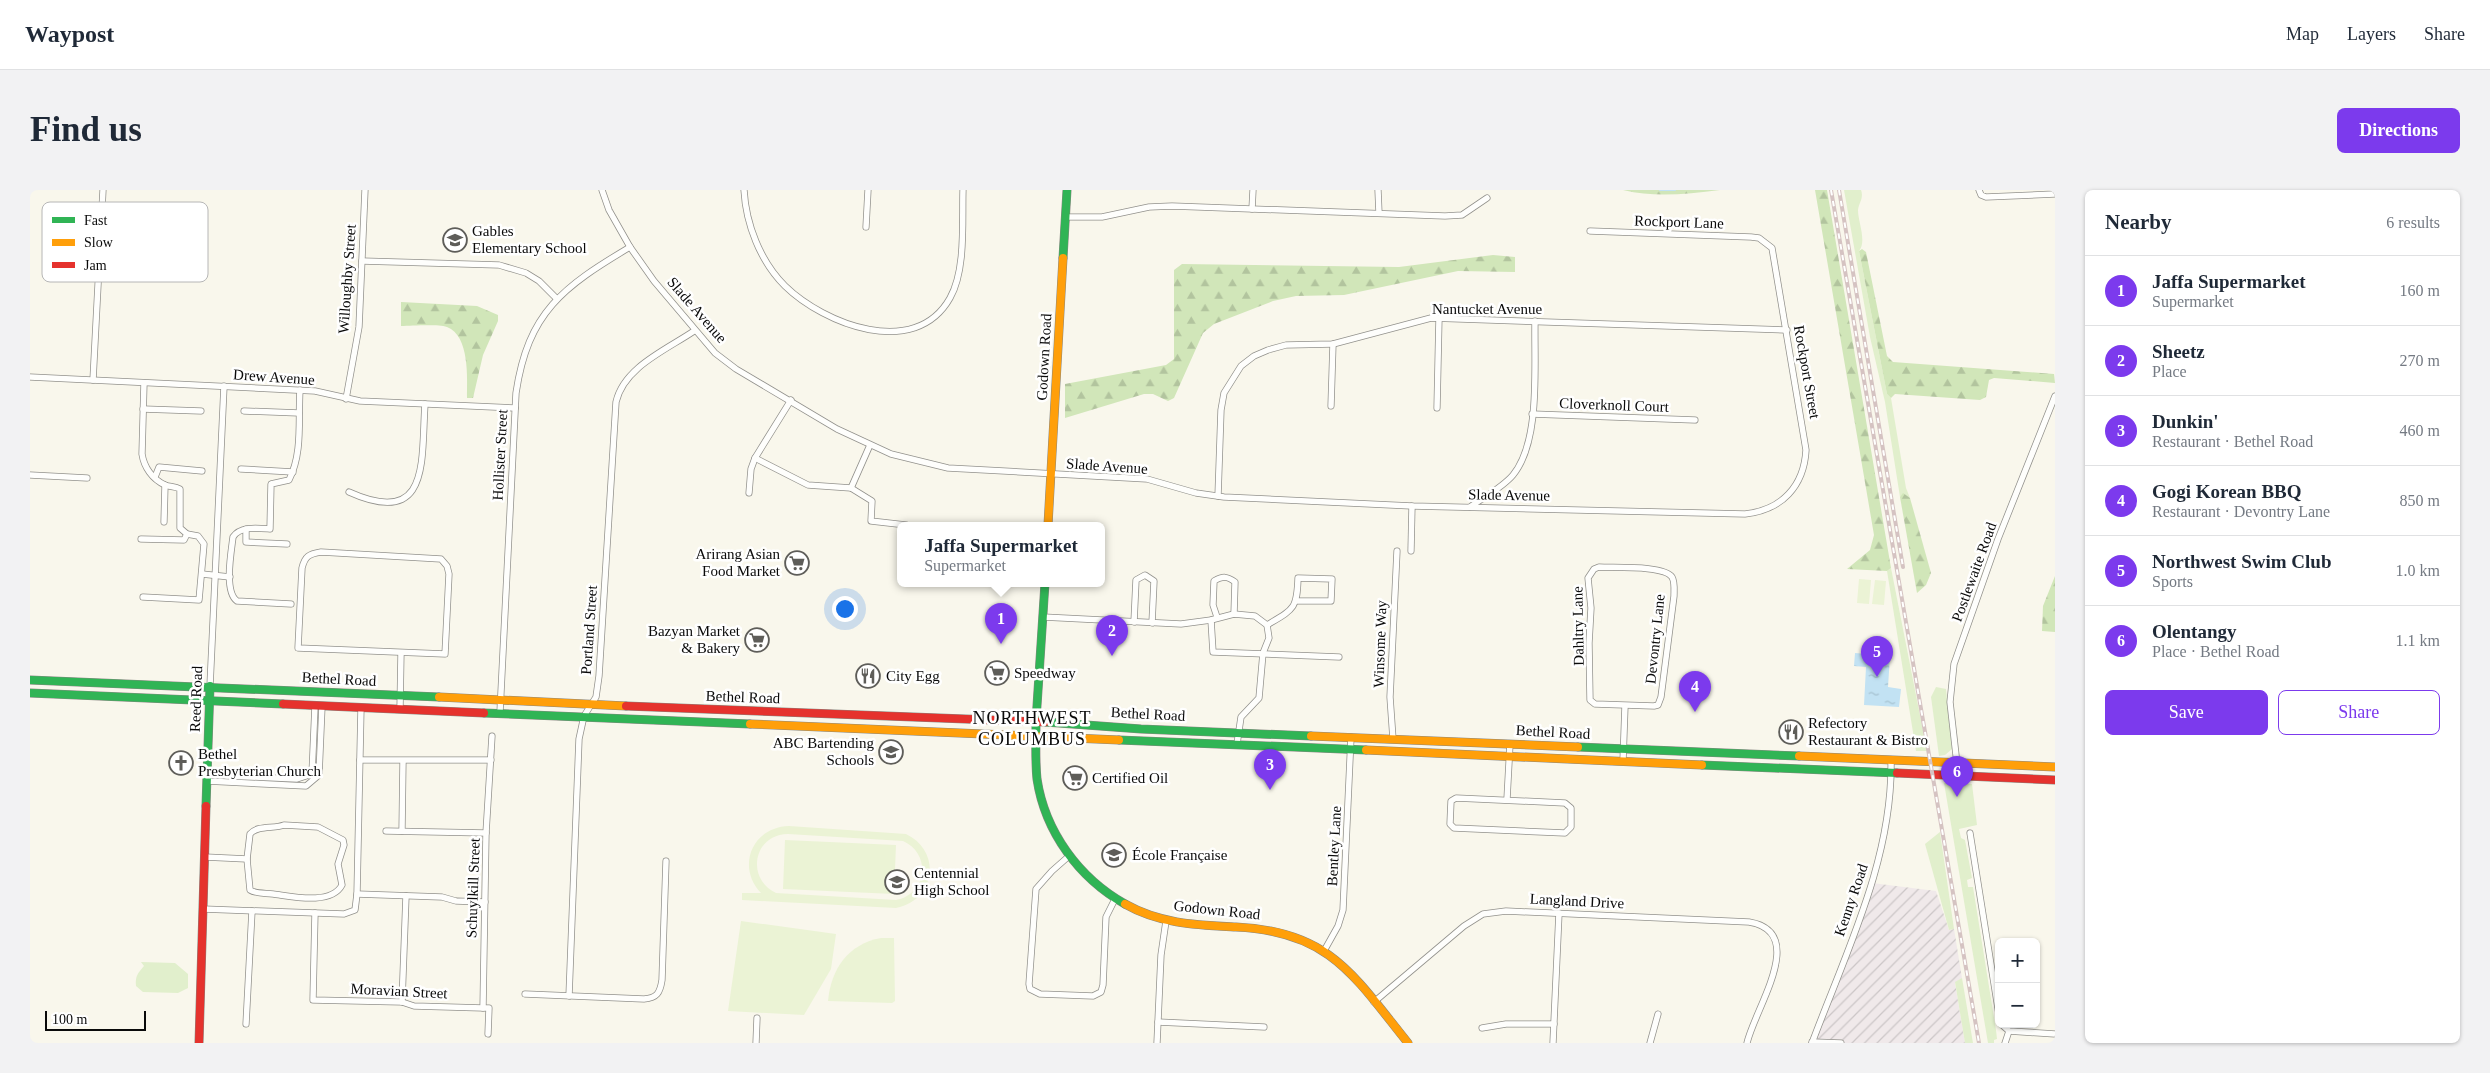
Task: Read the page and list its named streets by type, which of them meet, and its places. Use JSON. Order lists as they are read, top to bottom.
{
  "streets": {
    "main road": ["Godown Road", "Bethel Road", "Reed Road"],
    "street": [
      "Rockport Lane",
      "Willoughby Street",
      "Nantucket Avenue",
      "Slade Avenue",
      "Rockport Street",
      "Drew Avenue",
      "Cloverknoll Court",
      "Hollister Street",
      "Postlewaite Road",
      "Dahltry Lane",
      "Portland Street",
      "Devontry Lane",
      "Winsome Way",
      "Bentley Lane",
      "Schuylkill Street",
      "Kenny Road",
      "Langland Drive",
      "Moravian Street"
    ]
  },
  "crossings": [
    ["Rockport Lane", "Rockport Street"],
    ["Willoughby Street", "Drew Avenue"],
    ["Nantucket Avenue", "Slade Avenue"],
    ["Nantucket Avenue", "Rockport Street"],
    ["Slade Avenue", "Godown Road"],
    ["Slade Avenue", "Rockport Street"],
    ["Slade Avenue", "Hollister Street"],
    ["Slade Avenue", "Portland Street"],
    ["Godown Road", "Bethel Road"],
    ["Godown Road", "Bentley Lane"],
    ["Godown Road", "Langland Drive"],
    ["Drew Avenue", "Hollister Street"],
    ["Drew Avenue", "Reed Road"],
    ["Hollister Street", "Bethel Road"],
    ["Postlewaite Road", "Bethel Road"],
    ["Dahltry Lane", "Devontry Lane"],
    ["Portland Street", "Bethel Road"],
    ["Winsome Way", "Bethel Road"],
    ["Bethel Road", "Reed Road"],
    ["Bethel Road", "Bentley Lane"],
    ["Bethel Road", "Kenny Road"],
    ["Schuylkill Street", "Moravian Street"]
  ],
  "districts": ["NORTHWEST COLUMBUS"],
  "places": {
    "school or university": [
      "Gables Elementary School",
      "ABC Bartending Schools",
      "École Française",
      "Centennial High School"
    ],
    "supermarket": [
      "Arirang Asian Food Market",
      "Bazyan Market & Bakery",
      "Speedway",
      "Certified Oil"
    ],
    "restaurant": ["City Egg", "Refectory Restaurant & Bistro"],
    "church": ["Bethel Presbyterian Church"]
  },
  "legend": ["Fast", "Slow", "Jam"],
  "scale_bar": "100 m",
  "page": {
    "header": "Waypost",
    "nav": ["Map", "Layers", "Share"],
    "buttons": [
      "Directions",
      ["Save", "Share"]
    ],
    "title": "Find us",
    "heading": ["Nearby", "6 results"],
    "list": [
      {
        "mark": "1",
        "name": "Jaffa Supermarket",
        "note": "Supermarket",
        "value": "160 m"
      },
      {
        "mark": "2",
        "name": "Sheetz",
        "note": "Place",
        "value": "270 m"
      },
      {
        "mark": "3",
        "name": "Dunkin'",
        "note": "Restaurant · Bethel Road",
        "value": "460 m"
      },
      {
        "mark": "4",
        "name": "Gogi Korean BBQ",
        "note": "Restaurant · Devontry Lane",
        "value": "850 m"
      },
      {
        "mark": "5",
        "name": "Northwest Swim Club",
        "note": "Sports",
        "value": "1.0 km"
      },
      {
        "mark": "6",
        "name": "Olentangy",
        "note": "Place · Bethel Road",
        "value": "1.1 km"
      }
    ],
    "popup": ["Jaffa Supermarket", "Supermarket"],
    "pins": [
      "1",
      "2",
      "5",
      "4",
      "3",
      "6"
    ],
    "map_buttons": ["+", "−"],
    "scale": "100 m"
  }
}
